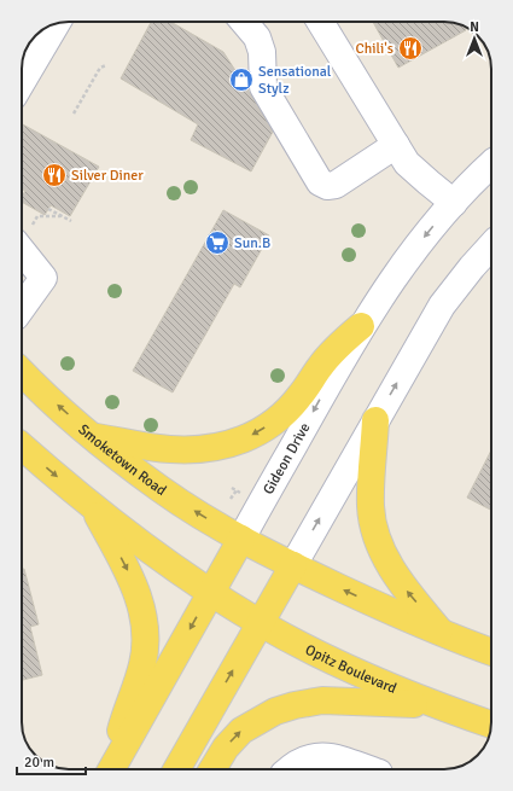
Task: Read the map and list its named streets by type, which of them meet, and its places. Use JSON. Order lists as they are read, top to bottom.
{
  "streets": {
    "main road": ["Gideon Drive", "Smoketown Road", "Opitz Boulevard"]
  },
  "crossings": [
    ["Gideon Drive", "Smoketown Road"],
    ["Gideon Drive", "Opitz Boulevard"]
  ],
  "places": {
    "restaurant": ["Chili's", "Silver Diner"],
    "shop": ["Sensational Stylz"],
    "supermarket": ["Sun.B"]
  },
  "scale_bar": "20 m",
  "north": "top"
}
